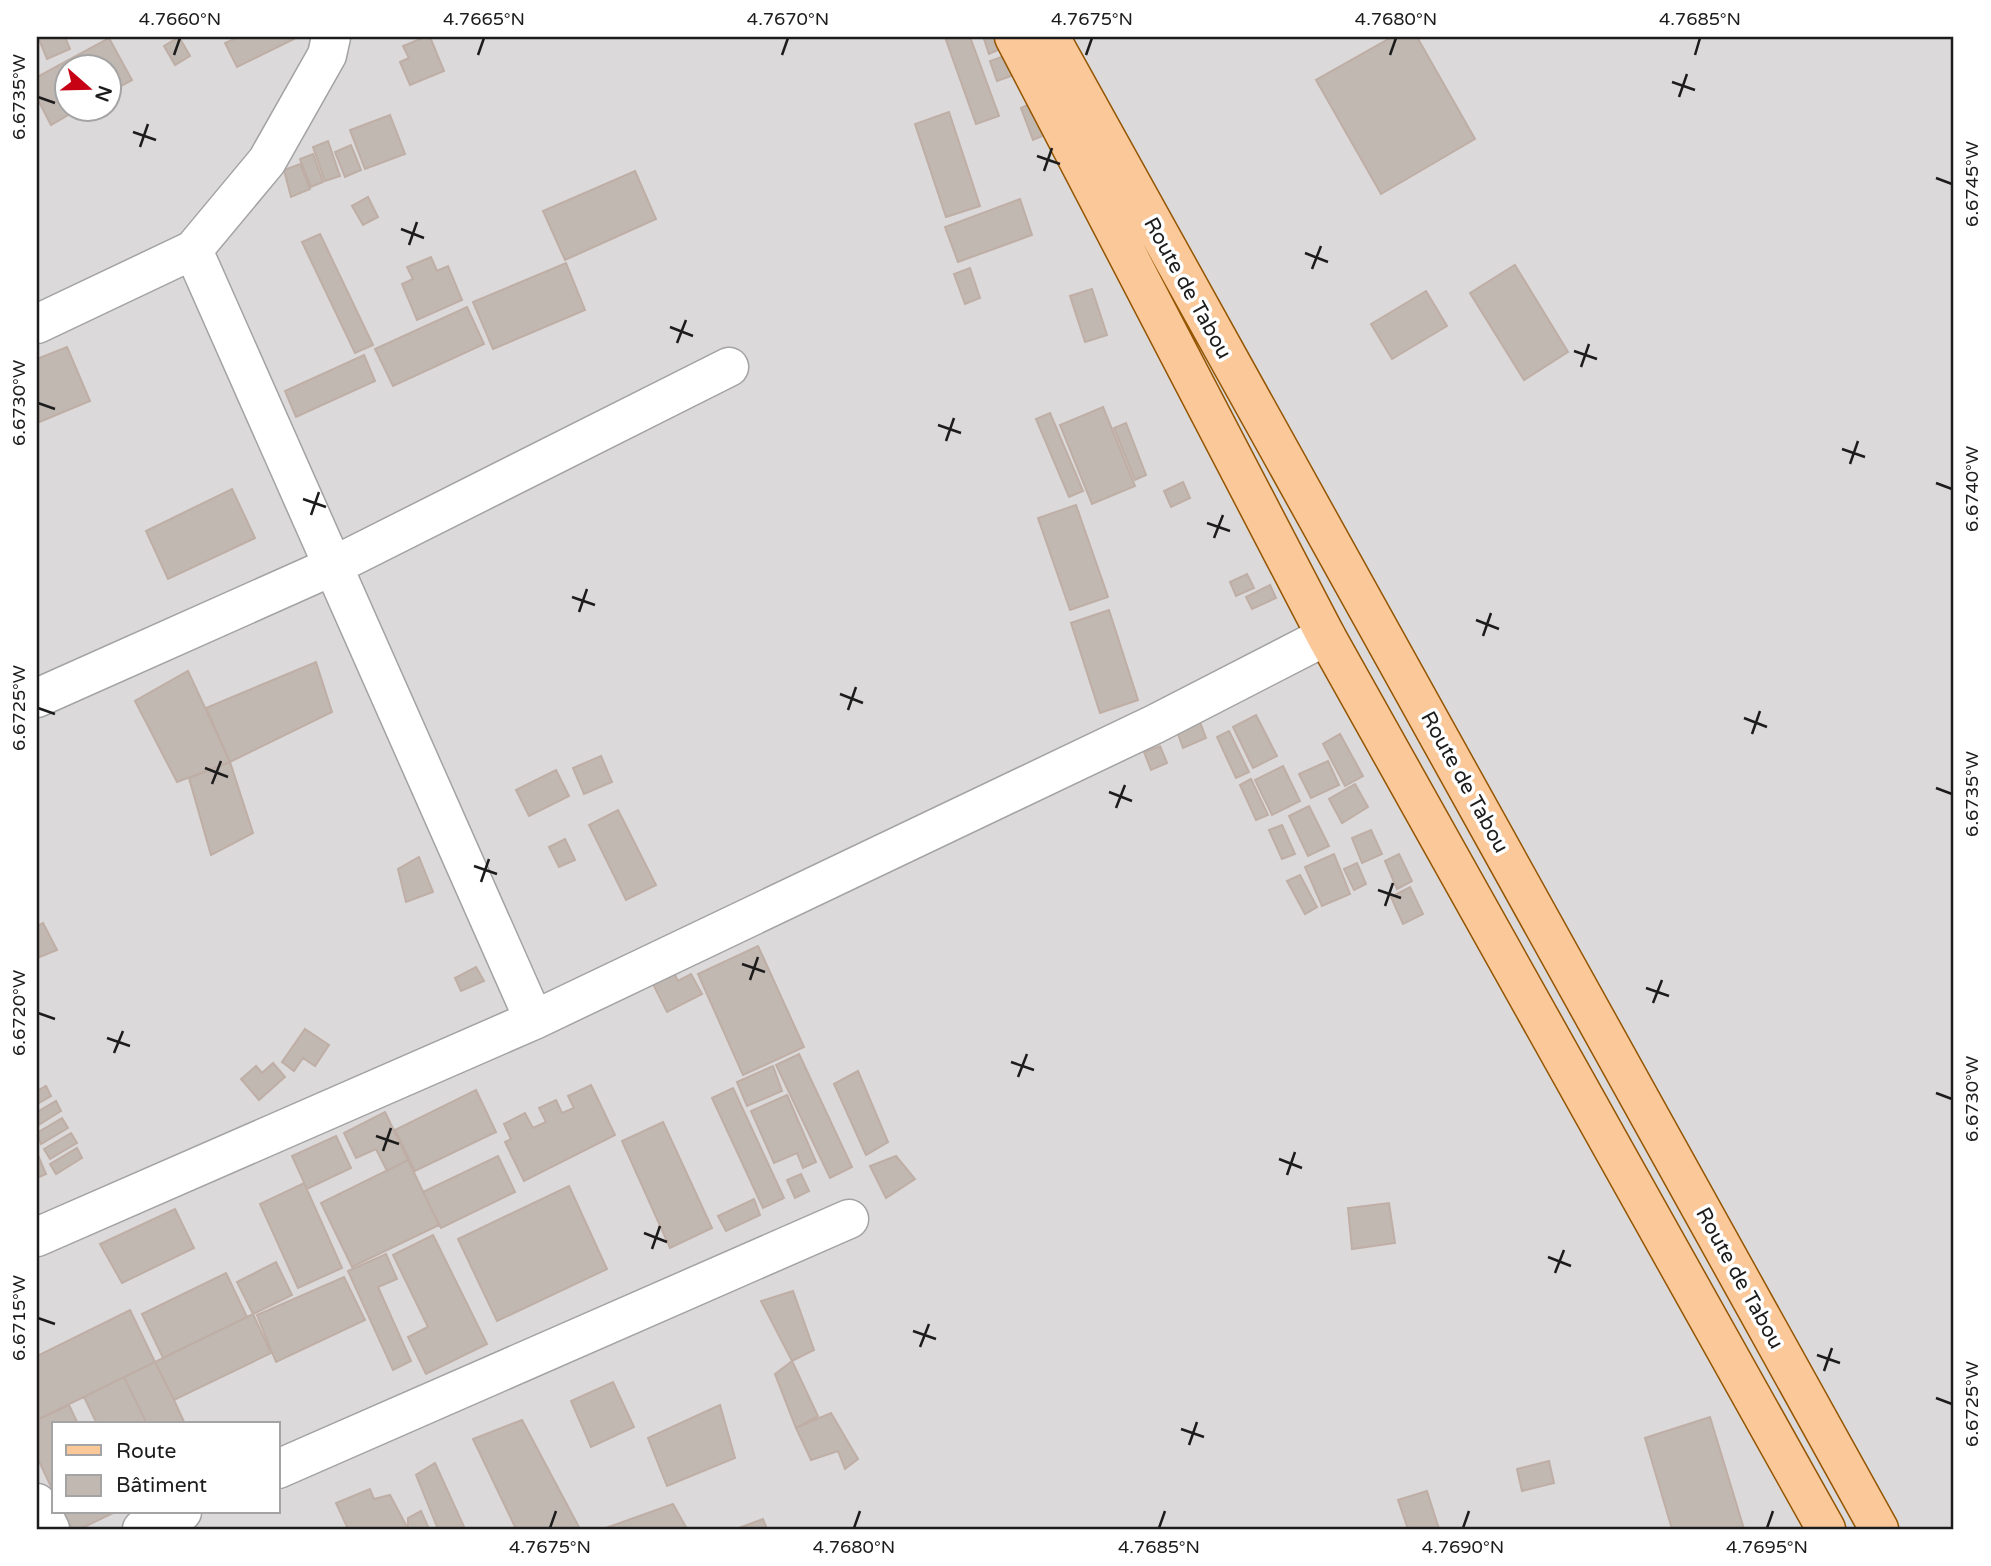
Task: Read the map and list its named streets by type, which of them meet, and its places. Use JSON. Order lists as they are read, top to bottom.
{
  "streets": {
    "main road": ["Route de Tabou"]
  },
  "legend": ["Route", "Bâtiment"],
  "north": "right",
  "coordinates": [
    "4.7660°N",
    "4.7665°N",
    "4.7670°N",
    "4.7675°N",
    "4.7680°N",
    "4.7685°N",
    "6.6735°W",
    "6.6745°W",
    "6.6730°W",
    "6.6740°W",
    "6.6725°W",
    "6.6720°W",
    "6.6715°W",
    "4.7690°N",
    "4.7695°N"
  ]
}
